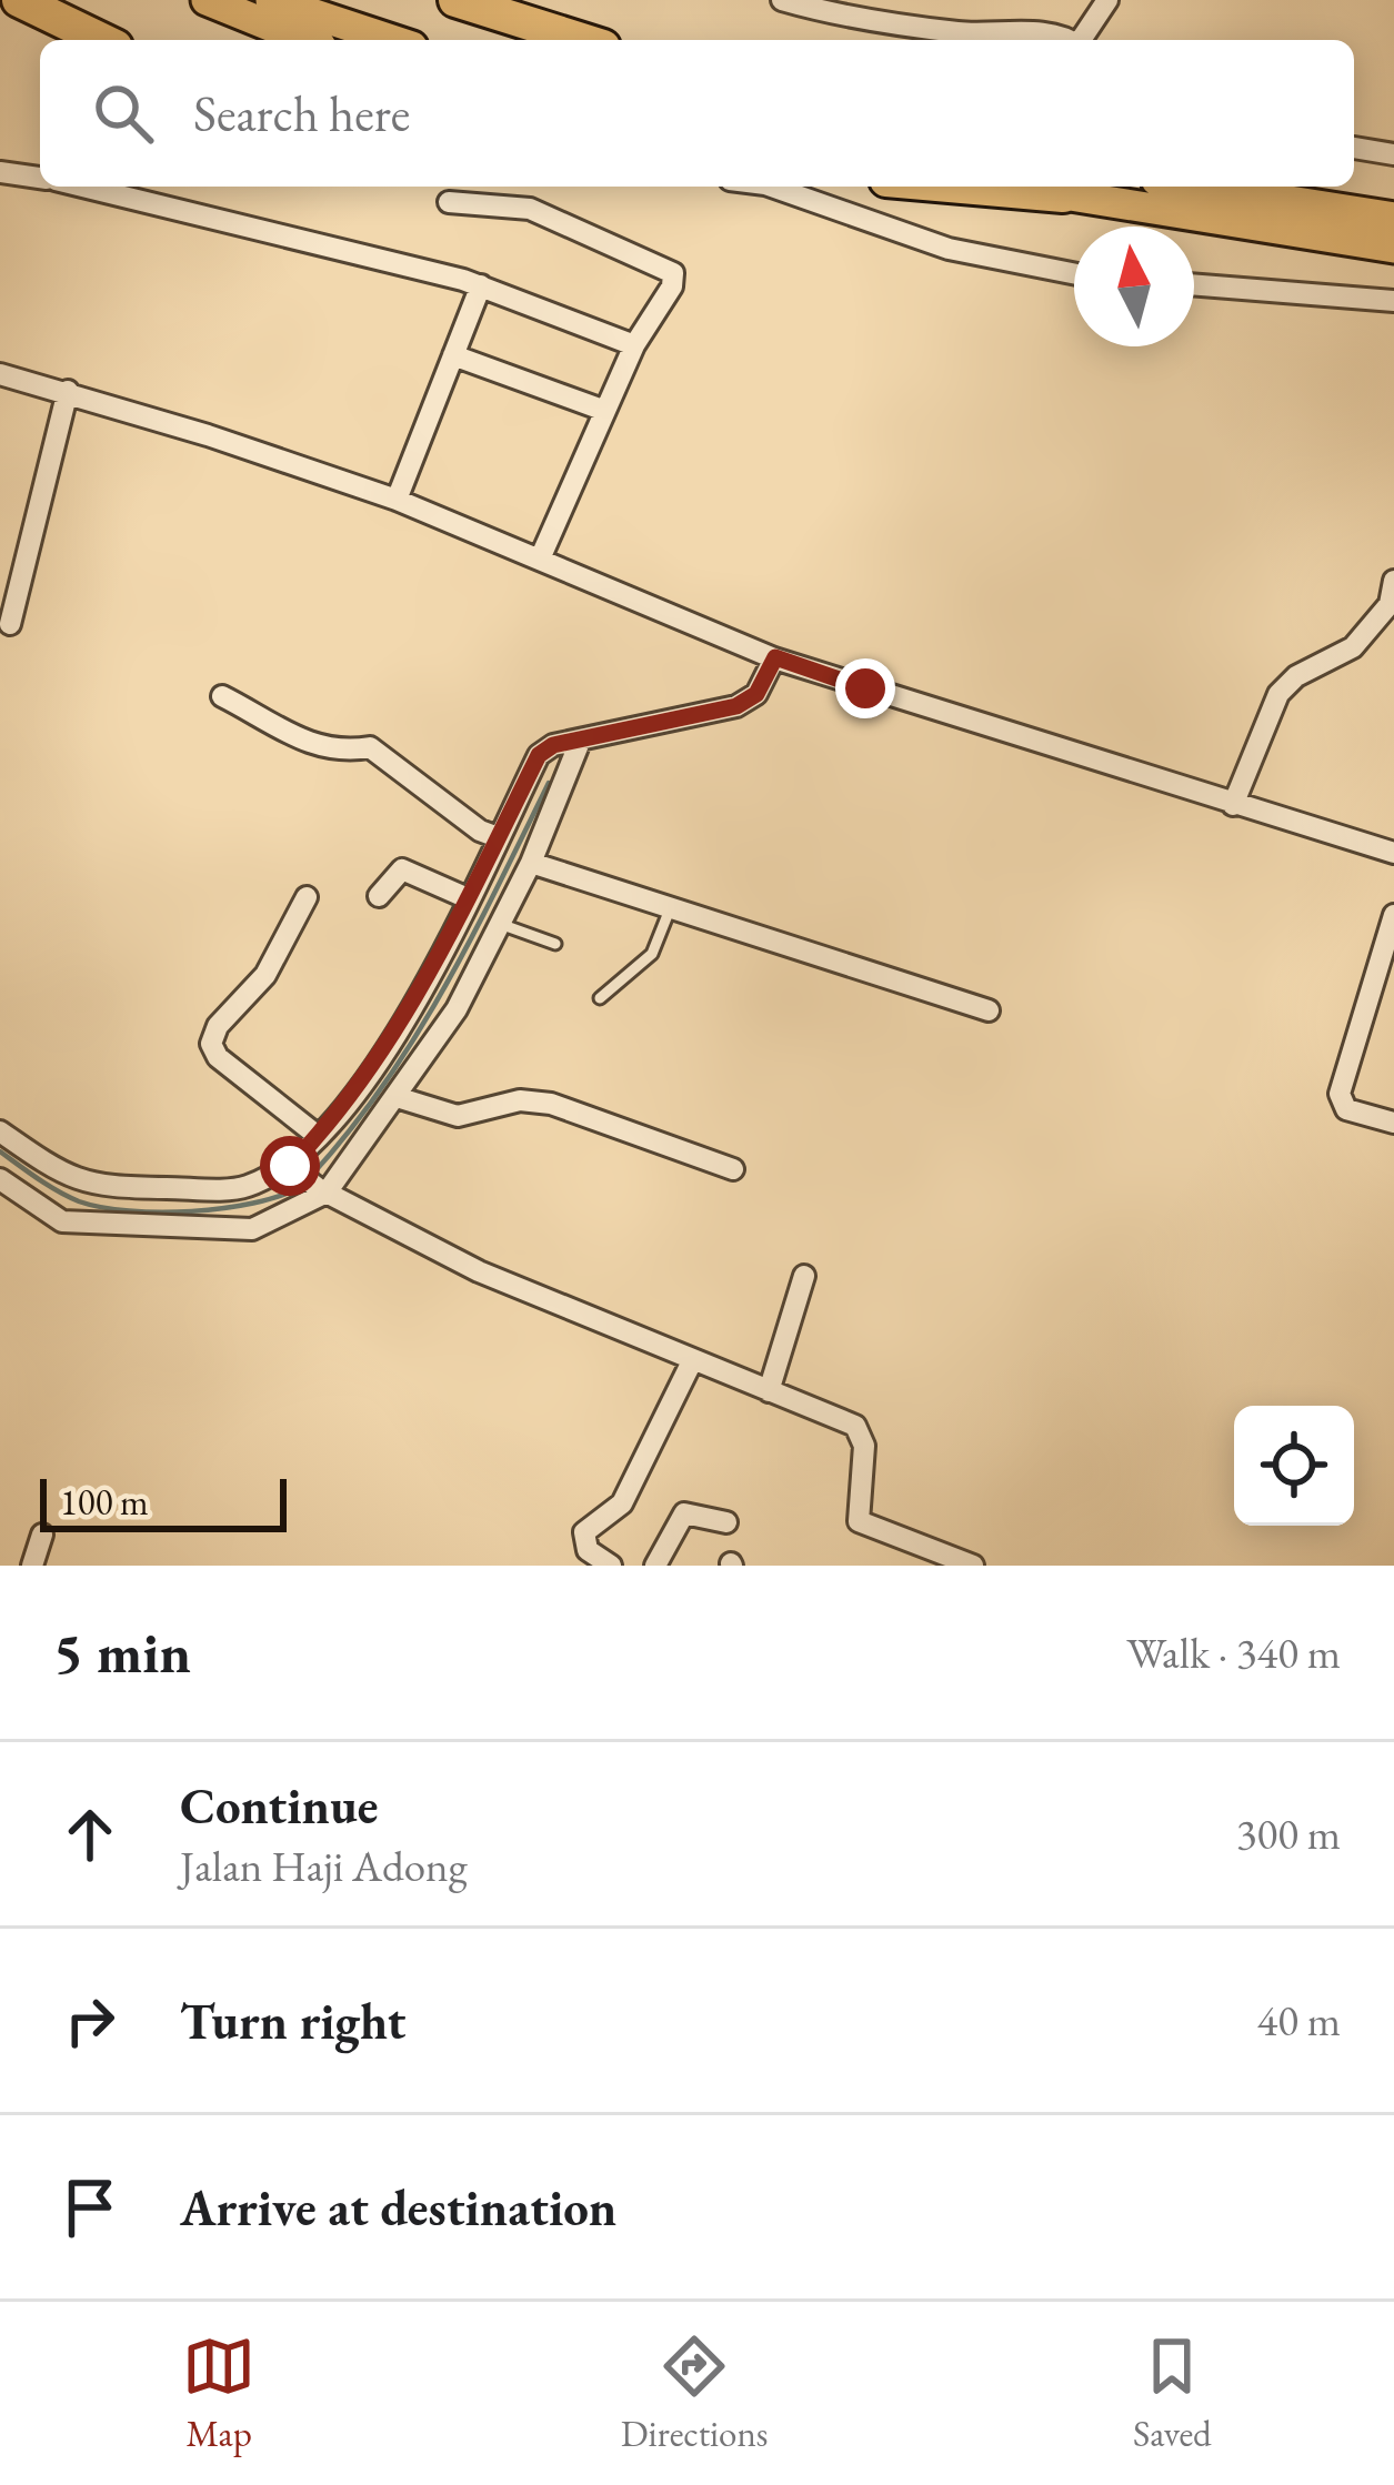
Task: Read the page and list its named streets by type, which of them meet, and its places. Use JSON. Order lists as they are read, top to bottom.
{
  "scale_bar": "100 m",
  "north": "top",
  "page": {
    "search": "Search here",
    "scale": "100 m",
    "heading": ["5 min", "Walk · 340 m"],
    "list": [
      ["Continue", "Jalan Haji Adong", "300 m"],
      ["Turn right", "40 m"],
      "Arrive at destination"
    ],
    "nav": ["Map", "Directions", "Saved"]
  }
}
